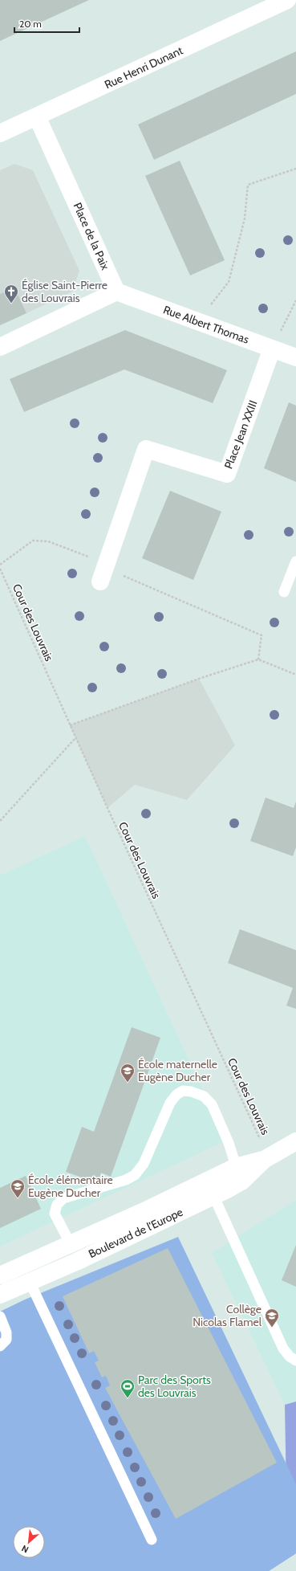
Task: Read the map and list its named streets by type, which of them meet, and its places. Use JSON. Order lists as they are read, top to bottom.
{
  "streets": {
    "street": [
      "Rue Henri Dunant",
      "Place de la Paix",
      "Rue Albert Thomas",
      "Place Jean XXIII",
      "Boulevard de l'Europe"
    ],
    "path": ["Cour des Louvrais"]
  },
  "crossings": [
    ["Rue Henri Dunant", "Place de la Paix"],
    ["Place de la Paix", "Rue Albert Thomas"],
    ["Rue Albert Thomas", "Place Jean XXIII"],
    ["Cour des Louvrais", "Boulevard de l'Europe"]
  ],
  "places": {
    "church": ["Église Saint-Pierre des Louvrais"],
    "school or university": ["École maternelle Eugène Ducher", "École élémentaire Eugène Ducher", "Collège Nicolas Flamel"],
    "sports": ["Parc des Sports des Louvrais"]
  },
  "scale_bar": "20 m",
  "north": "bottom left"
}
